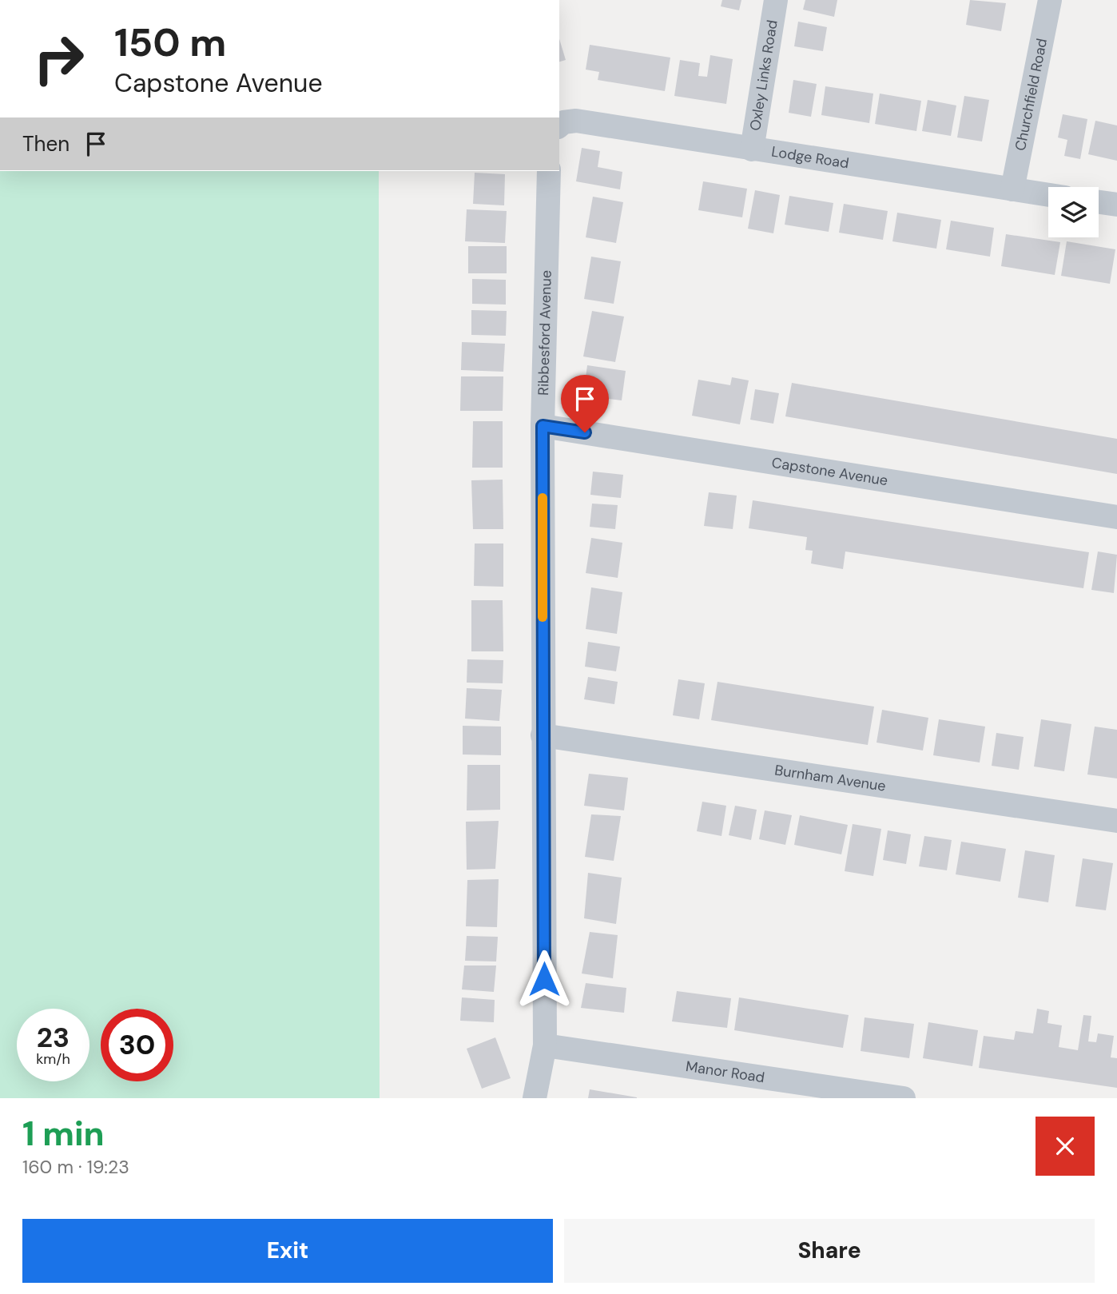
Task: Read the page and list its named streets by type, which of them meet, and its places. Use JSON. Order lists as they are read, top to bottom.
{
  "streets": {
    "street": [
      "Oxley Links Road",
      "Churchfield Road",
      "Lodge Road",
      "Ribbesford Avenue",
      "Capstone Avenue",
      "Burnham Avenue",
      "Manor Road"
    ]
  },
  "crossings": [
    ["Oxley Links Road", "Lodge Road"],
    ["Churchfield Road", "Lodge Road"],
    ["Ribbesford Avenue", "Capstone Avenue"],
    ["Ribbesford Avenue", "Burnham Avenue"],
    ["Ribbesford Avenue", "Manor Road"]
  ],
  "page": {
    "turn": ["150 m", "Capstone Avenue"],
    "then": "Then",
    "speed": "23 km/h",
    "limit": "30",
    "heading": ["1 min", "160 m · 19:23"],
    "buttons": ["Exit", "Share"]
  }
}
